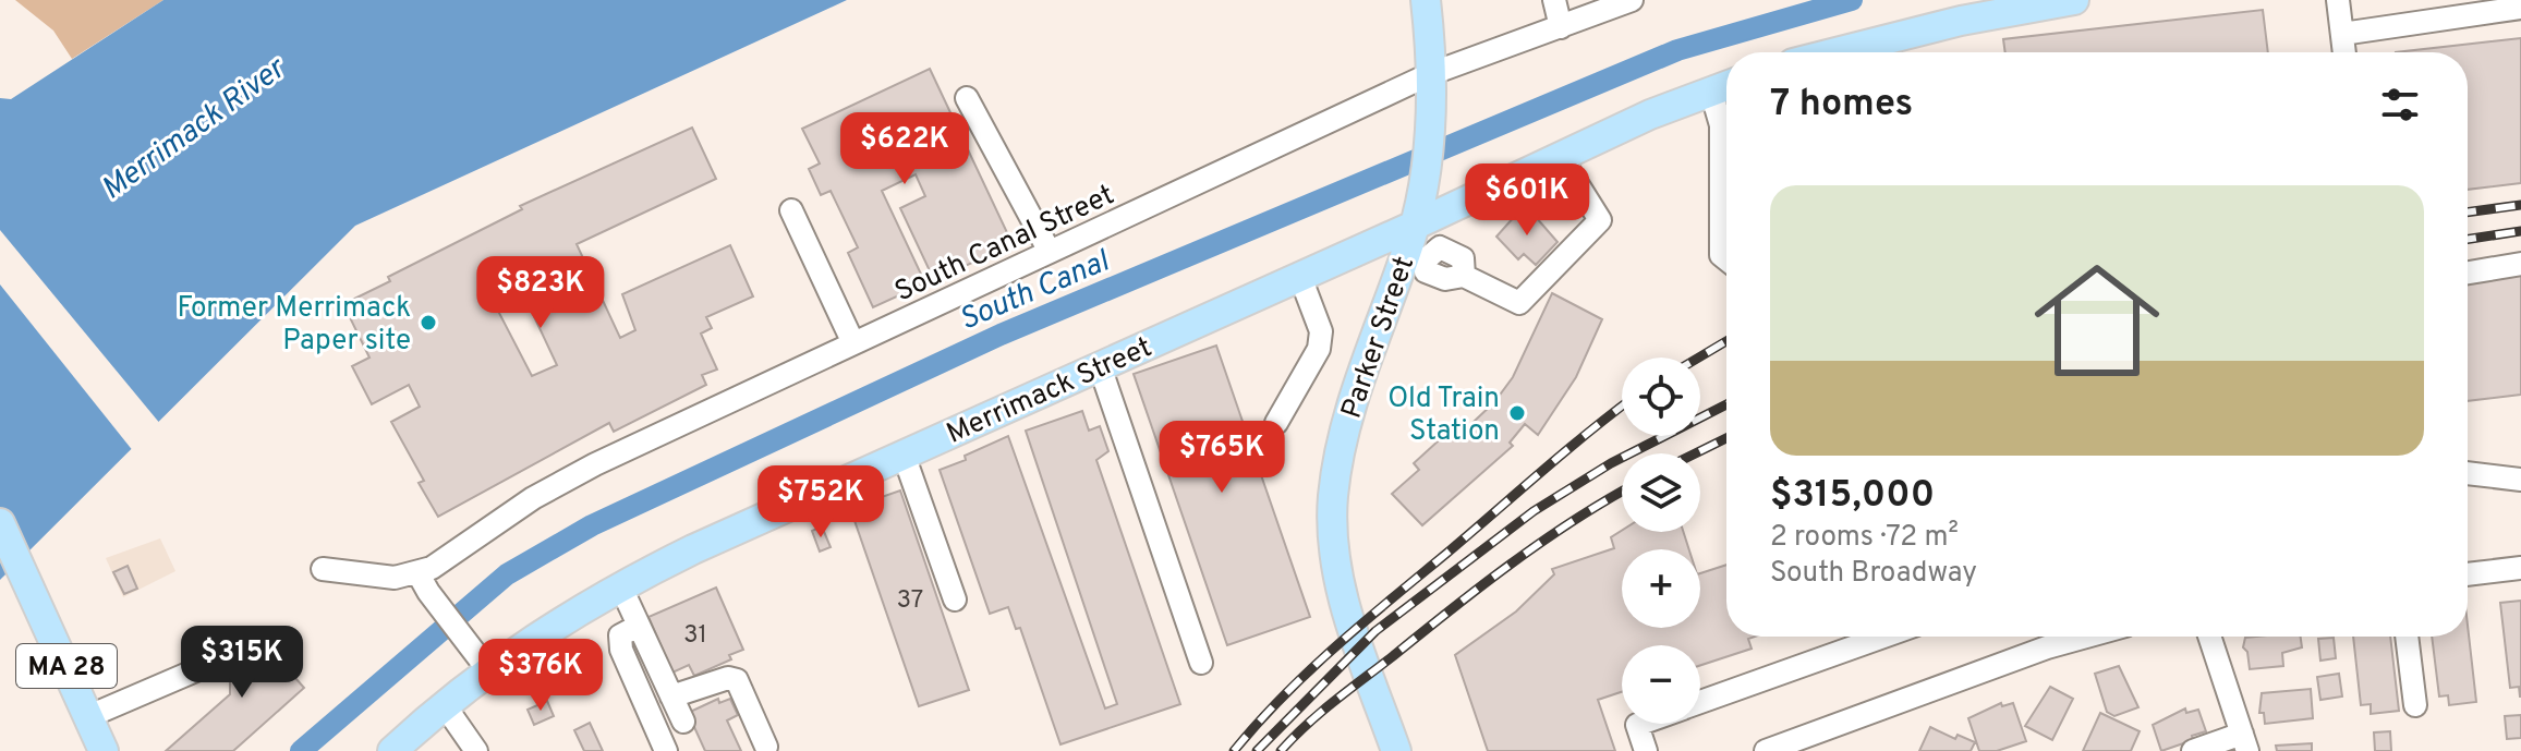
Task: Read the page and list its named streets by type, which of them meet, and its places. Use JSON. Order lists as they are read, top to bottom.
{
  "streets": {
    "main road": ["Parker Street", "Merrimack Street", "MA 28"],
    "street": ["South Canal Street"]
  },
  "crossings": [
    ["South Canal Street", "Parker Street"],
    ["Parker Street", "Merrimack Street"]
  ],
  "water": ["Merrimack River", "South Canal"],
  "places": ["Former Merrimack Paper site", "Old Train Station"],
  "house_numbers": ["37", "31"],
  "page": {
    "heading": "7 homes",
    "price": [
      "$622K",
      "$601K",
      "$823K",
      "$765K",
      "$752K",
      "$315K",
      "$376K"
    ],
    "list": [
      {
        "name": "$315,000",
        "note": "2 rooms · 72 m² · South Broadway"
      }
    ],
    "map_buttons": ["+", "−"]
  }
}
